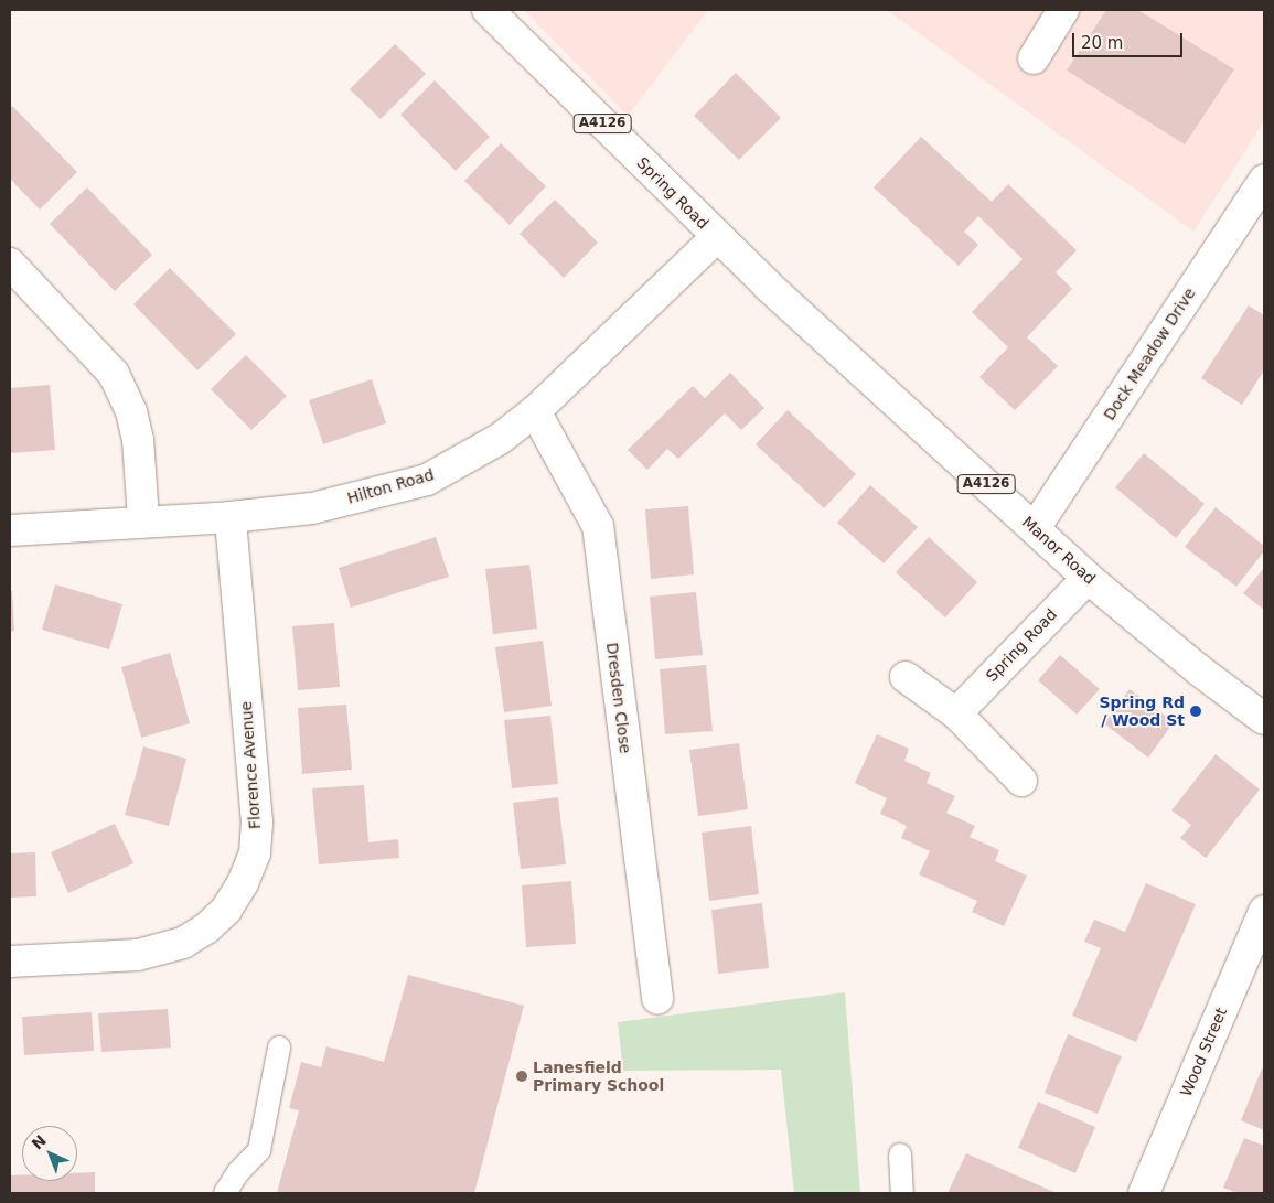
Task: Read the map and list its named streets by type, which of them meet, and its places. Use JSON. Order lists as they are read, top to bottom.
{
  "streets": {
    "street": [
      "A4126",
      "Spring Road",
      "Dock Meadow Drive",
      "Hilton Road",
      "Manor Road",
      "Dresden Close",
      "Florence Avenue",
      "Wood Street"
    ]
  },
  "crossings": [
    ["Spring Road", "Hilton Road"],
    ["Spring Road", "Manor Road"],
    ["Dock Meadow Drive", "Manor Road"],
    ["Hilton Road", "Manor Road"],
    ["Hilton Road", "Dresden Close"],
    ["Hilton Road", "Florence Avenue"]
  ],
  "places": ["Spring Rd / Wood St", "Lanesfield Primary School"],
  "scale_bar": "20 m",
  "north": "top left"
}
